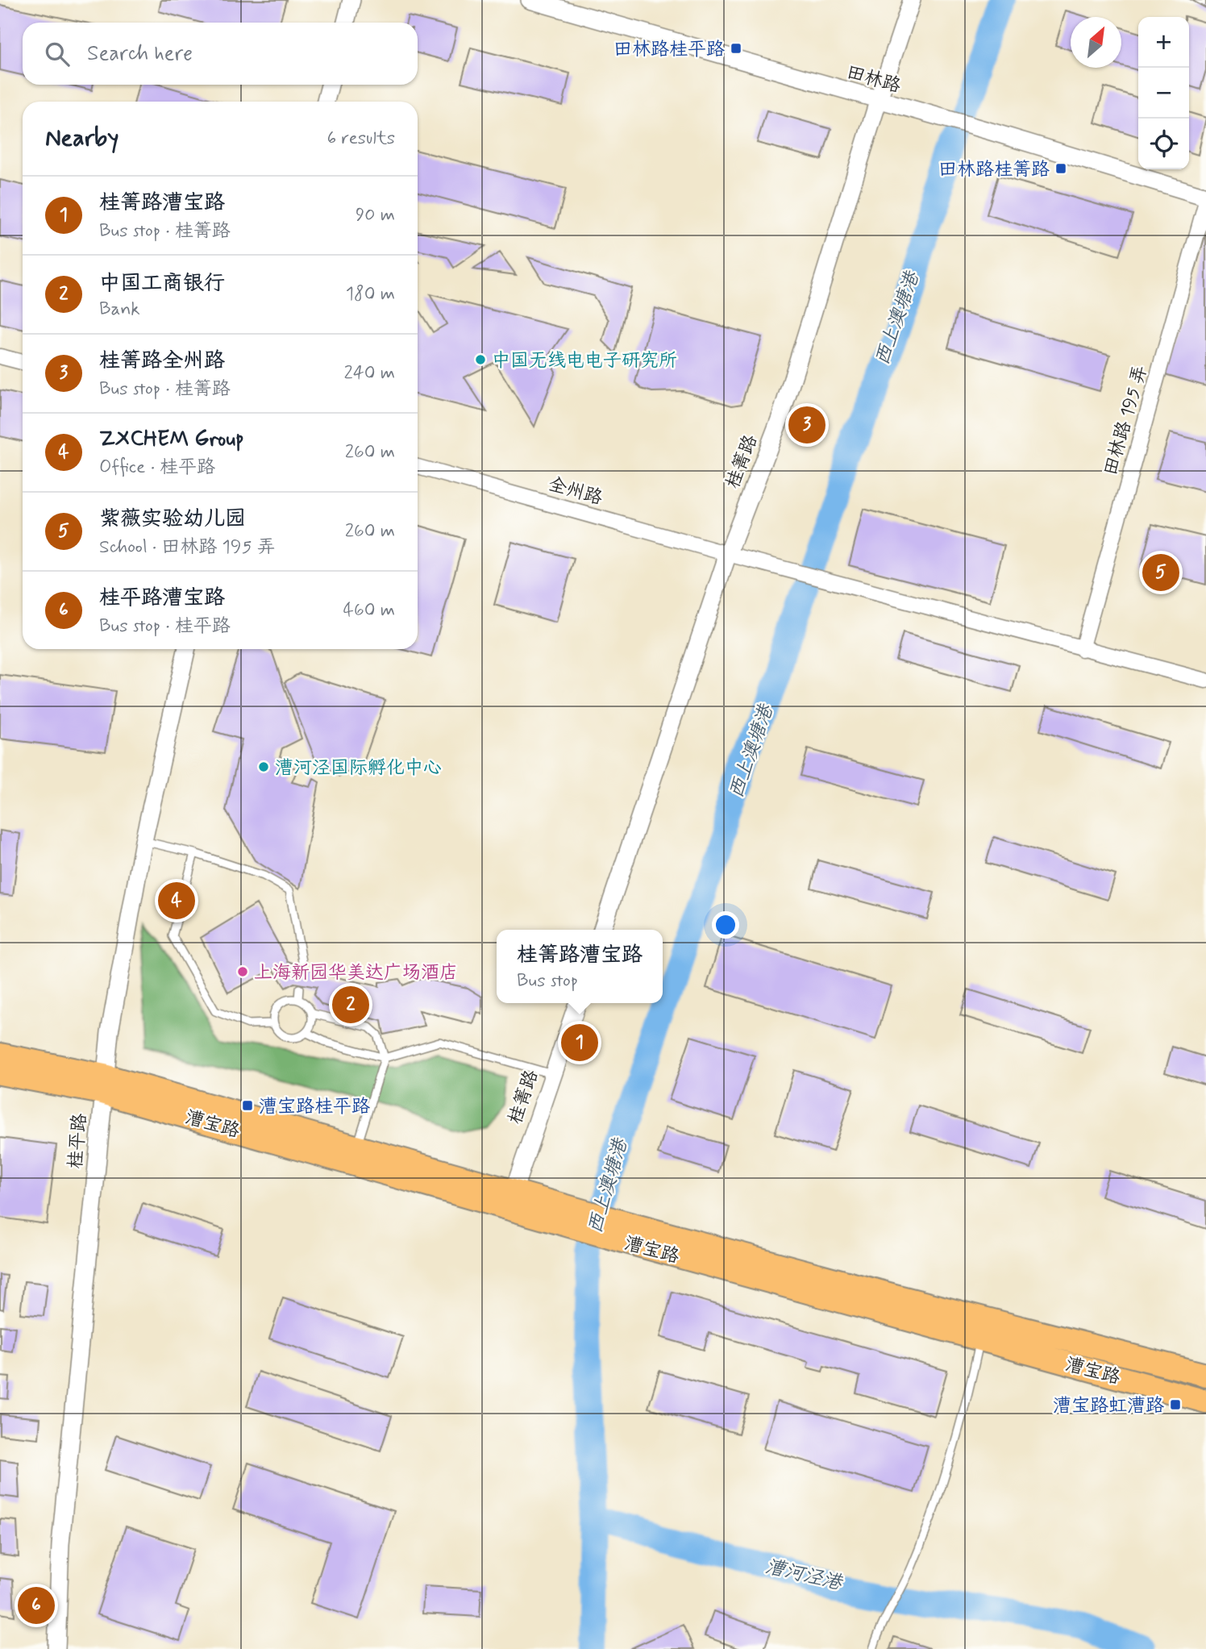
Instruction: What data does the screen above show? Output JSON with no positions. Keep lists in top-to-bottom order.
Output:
{
  "streets": {
    "main road": ["漕宝路"],
    "street": [
      "田林路",
      "田林路 195 弄",
      "桂箐路",
      "全州路",
      "桂平路"
    ]
  },
  "crossings": [
    ["田林路", "桂箐路"],
    ["田林路 195 弄", "全州路"],
    ["桂箐路", "全州路"],
    ["桂箐路", "漕宝路"],
    ["漕宝路", "桂平路"]
  ],
  "water": ["西上澳塘港", "漕河泾港"],
  "places": {
    "transit": [
      "田林路桂平路",
      "田林路桂箐路",
      "漕宝路桂平路",
      "漕宝路虹漕路"
    ],
    "other": ["中国无线电电子研究所", "漕河泾国际孵化中心", "上海新园华美达广场酒店"]
  },
  "north": "top right",
  "page": {
    "map_buttons": ["+", "−"],
    "search": "Search here",
    "heading": ["Nearby", "6 results"],
    "list": [
      {
        "mark": "1",
        "name": "桂箐路漕宝路",
        "note": "Bus stop · 桂箐路",
        "value": "90 m"
      },
      {
        "mark": "2",
        "name": "中国工商银行",
        "note": "Bank",
        "value": "180 m"
      },
      {
        "mark": "3",
        "name": "桂箐路全州路",
        "note": "Bus stop · 桂箐路",
        "value": "240 m"
      },
      {
        "mark": "4",
        "name": "ZXCHEM Group",
        "note": "Office · 桂平路",
        "value": "260 m"
      },
      {
        "mark": "5",
        "name": "紫薇实验幼儿园",
        "note": "School · 田林路 195 弄",
        "value": "260 m"
      },
      {
        "mark": "6",
        "name": "桂平路漕宝路",
        "note": "Bus stop · 桂平路",
        "value": "460 m"
      }
    ],
    "pins": [
      "3",
      "5",
      "4",
      "2",
      "1",
      "6"
    ],
    "popup": ["桂箐路漕宝路", "Bus stop"]
  }
}
